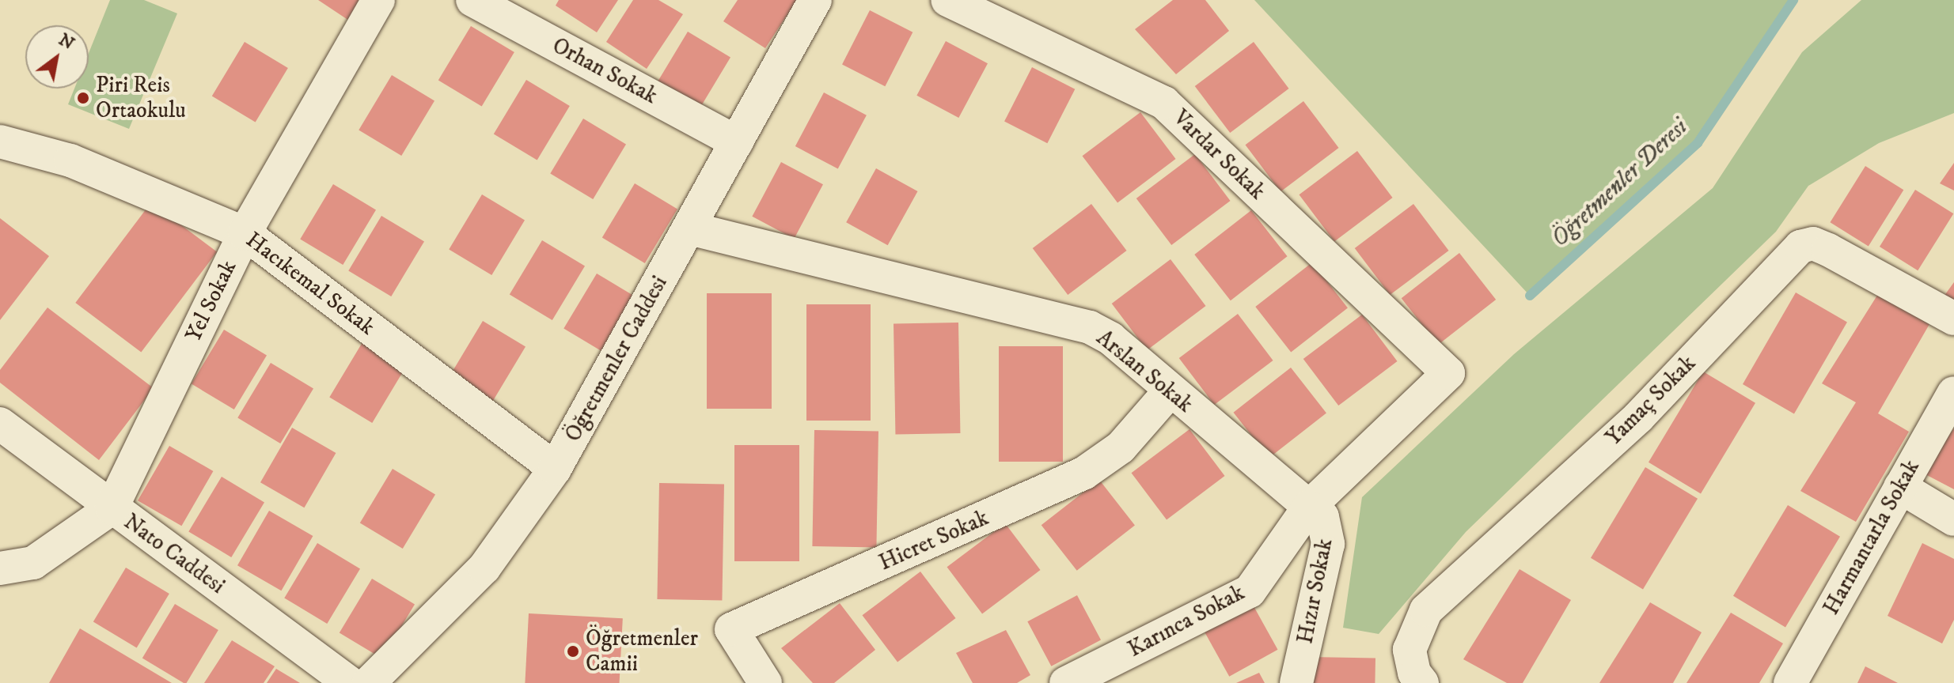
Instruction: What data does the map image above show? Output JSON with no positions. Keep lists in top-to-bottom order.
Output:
{
  "streets": {
    "street": [
      "Orhan Sokak",
      "Vardar Sokak",
      "Hacıkemal Sokak",
      "Yel Sokak",
      "Öğretmenler Caddesi",
      "Arslan Sokak",
      "Yamaç Sokak",
      "Harmantarla Sokak",
      "Hicret Sokak",
      "Nato Caddesi",
      "Hızır Sokak",
      "Karınca Sokak"
    ]
  },
  "crossings": [
    ["Orhan Sokak", "Öğretmenler Caddesi"],
    ["Vardar Sokak", "Arslan Sokak"],
    ["Vardar Sokak", "Hızır Sokak"],
    ["Vardar Sokak", "Karınca Sokak"],
    ["Hacıkemal Sokak", "Yel Sokak"],
    ["Hacıkemal Sokak", "Öğretmenler Caddesi"],
    ["Yel Sokak", "Nato Caddesi"],
    ["Öğretmenler Caddesi", "Arslan Sokak"],
    ["Arslan Sokak", "Hicret Sokak"],
    ["Arslan Sokak", "Hızır Sokak"],
    ["Arslan Sokak", "Karınca Sokak"],
    ["Hızır Sokak", "Karınca Sokak"]
  ],
  "water": ["Öğretmenler Deresi"],
  "places": ["Piri Reis Ortaokulu", "Öğretmenler Camii"],
  "north": "top right"
}
